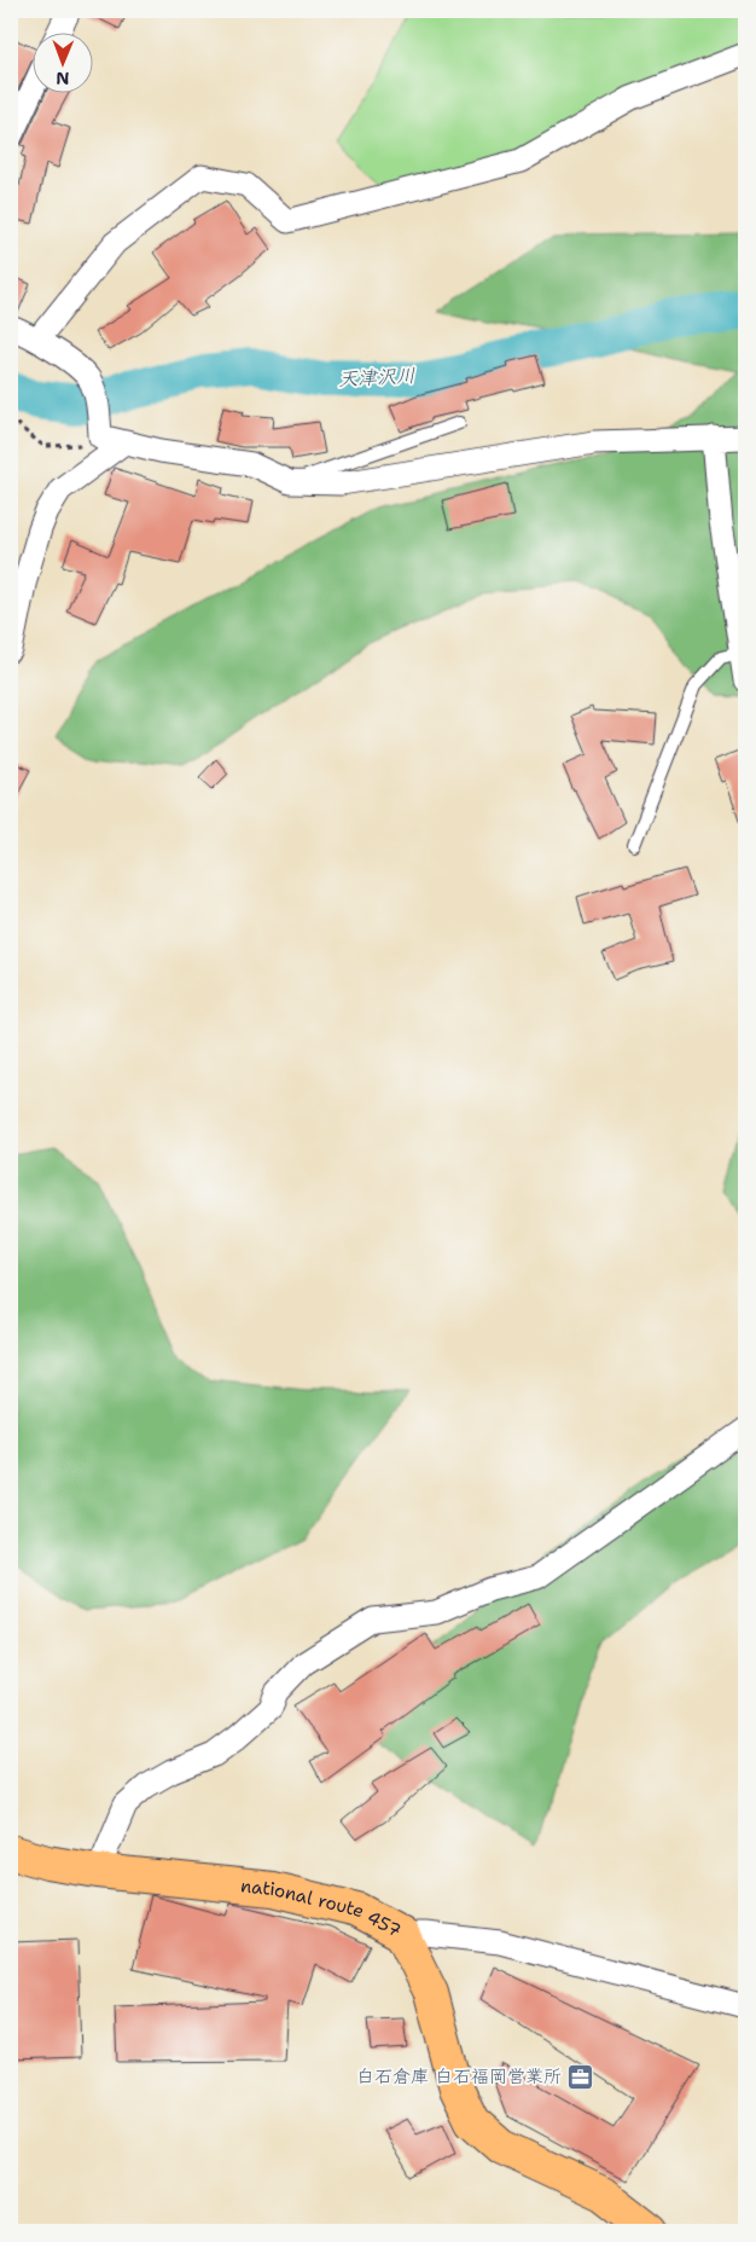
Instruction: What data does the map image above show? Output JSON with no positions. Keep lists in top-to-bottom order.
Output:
{
  "streets": {
    "highway": ["national route 457"]
  },
  "water": ["天津沢川"],
  "places": {
    "office": ["白石倉庫 白石福岡営業所"]
  },
  "north": "bottom"
}
